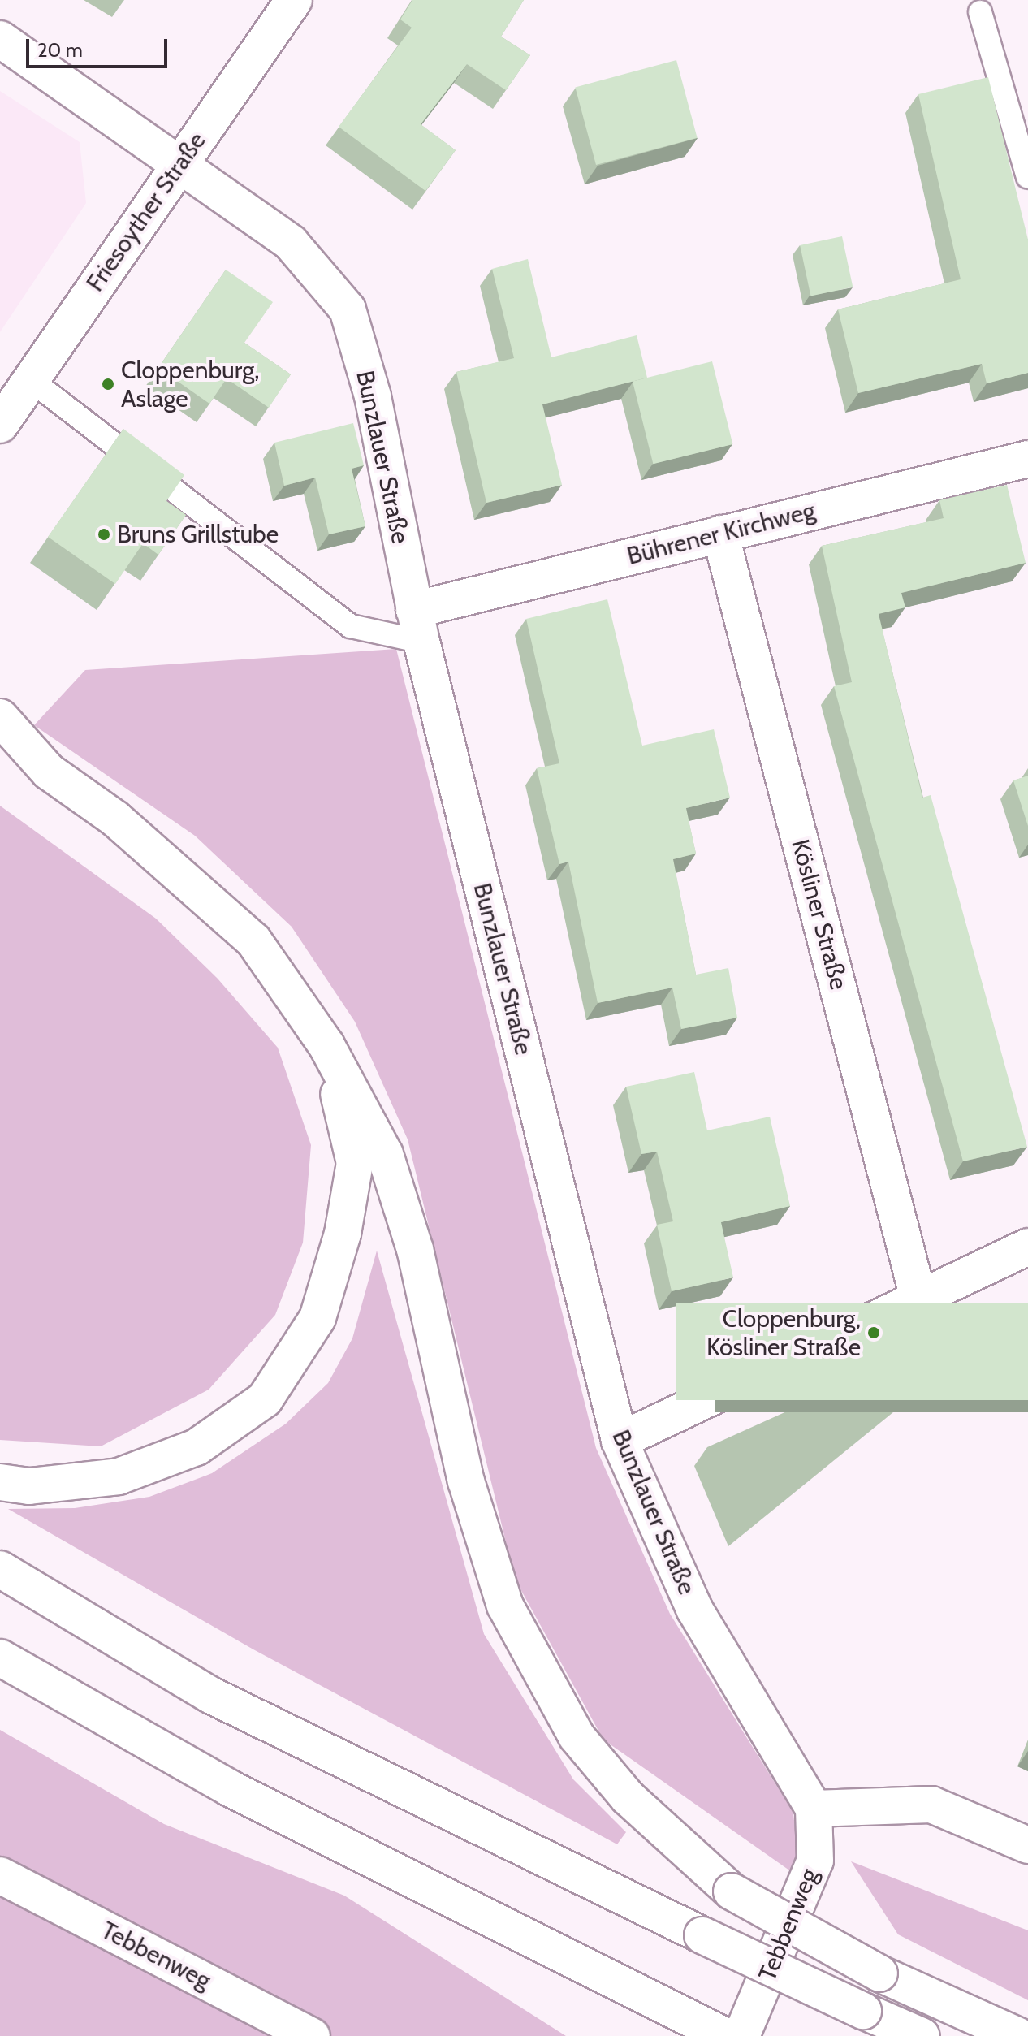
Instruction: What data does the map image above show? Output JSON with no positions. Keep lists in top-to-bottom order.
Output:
{
  "streets": {
    "main road": [
      "Friesoyther Straße",
      "Bunzlauer Straße",
      "Bührener Kirchweg",
      "Kösliner Straße",
      "Tebbenweg"
    ]
  },
  "crossings": [
    ["Friesoyther Straße", "Bunzlauer Straße"],
    ["Bunzlauer Straße", "Bührener Kirchweg"],
    ["Bunzlauer Straße", "Tebbenweg"],
    ["Bührener Kirchweg", "Kösliner Straße"]
  ],
  "places": ["Cloppenburg, Aslage", "Bruns Grillstube", "Cloppenburg, Kösliner Straße"],
  "scale_bar": "20 m"
}
